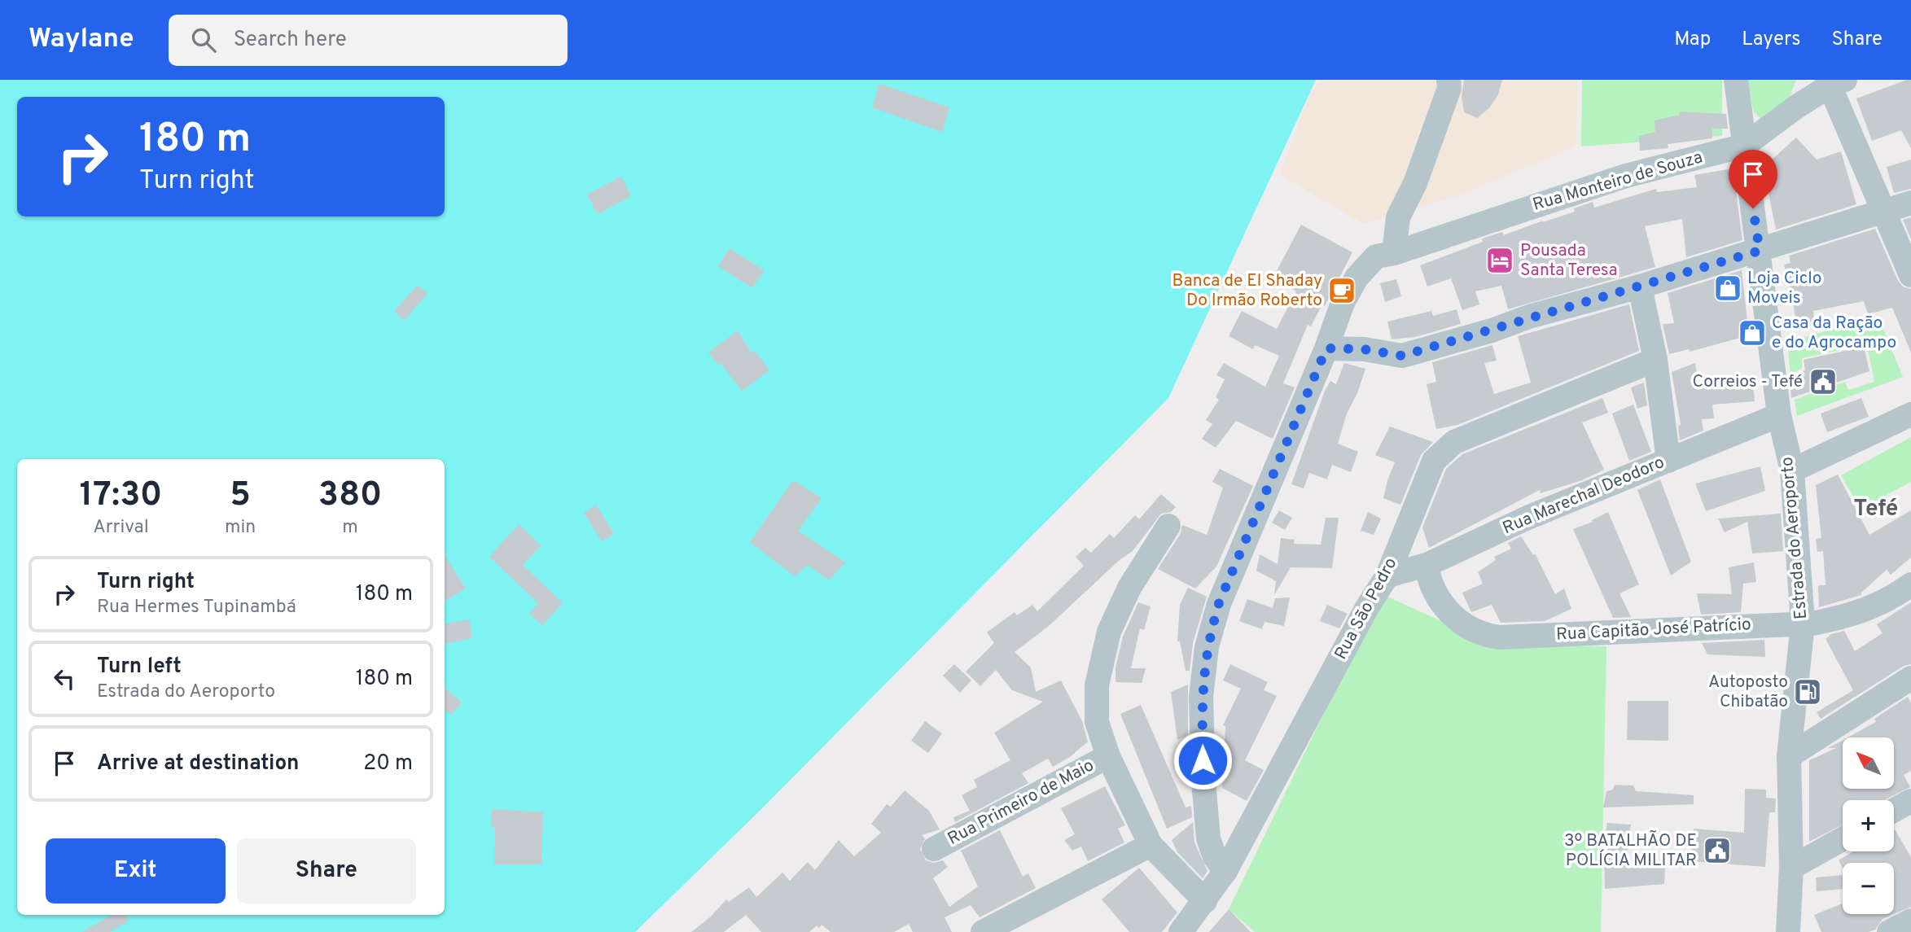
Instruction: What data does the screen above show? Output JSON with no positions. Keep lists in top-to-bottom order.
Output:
{
  "streets": {
    "street": [
      "Rua Monteiro de Souza",
      "Rua Marechal Deodoro",
      "Estrada do Aeroporto",
      "Rua São Pedro",
      "Rua Capitão José Patrício",
      "Rua Primeiro de Maio"
    ]
  },
  "crossings": [
    ["Rua Monteiro de Souza", "Estrada do Aeroporto"],
    ["Rua Marechal Deodoro", "Estrada do Aeroporto"],
    ["Rua Marechal Deodoro", "Rua São Pedro"],
    ["Rua Marechal Deodoro", "Rua Capitão José Patrício"],
    ["Estrada do Aeroporto", "Rua Capitão José Patrício"]
  ],
  "districts": ["Tefé"],
  "places": {
    "hotel": ["Pousada Santa Teresa"],
    "shop": ["Loja Ciclo Moveis", "Casa da Ração e do Agrocampo"],
    "cafe": ["Banca de El Shaday Do Irmão Roberto"],
    "public building": ["Correios - Tefé", "3º BATALHÃO DE POLÍCIA MILITAR"],
    "fuel station": ["Autoposto Chibatão"]
  },
  "north": "top left",
  "page": {
    "header": "Waylane",
    "search": "Search here",
    "nav": ["Map", "Layers", "Share"],
    "turn": ["180 m", "Turn right"],
    "eta": [
      "17:30",
      "Arrival",
      "5",
      "min",
      "380",
      "m"
    ],
    "list": [
      {
        "name": "Turn right",
        "note": "Rua Hermes Tupinambá",
        "value": "180 m"
      },
      {
        "name": "Turn left",
        "note": "Estrada do Aeroporto",
        "value": "180 m"
      },
      {
        "name": "Arrive at destination",
        "value": "20 m"
      }
    ],
    "map_buttons": ["+", "−"],
    "buttons": ["Exit", "Share"]
  }
}
